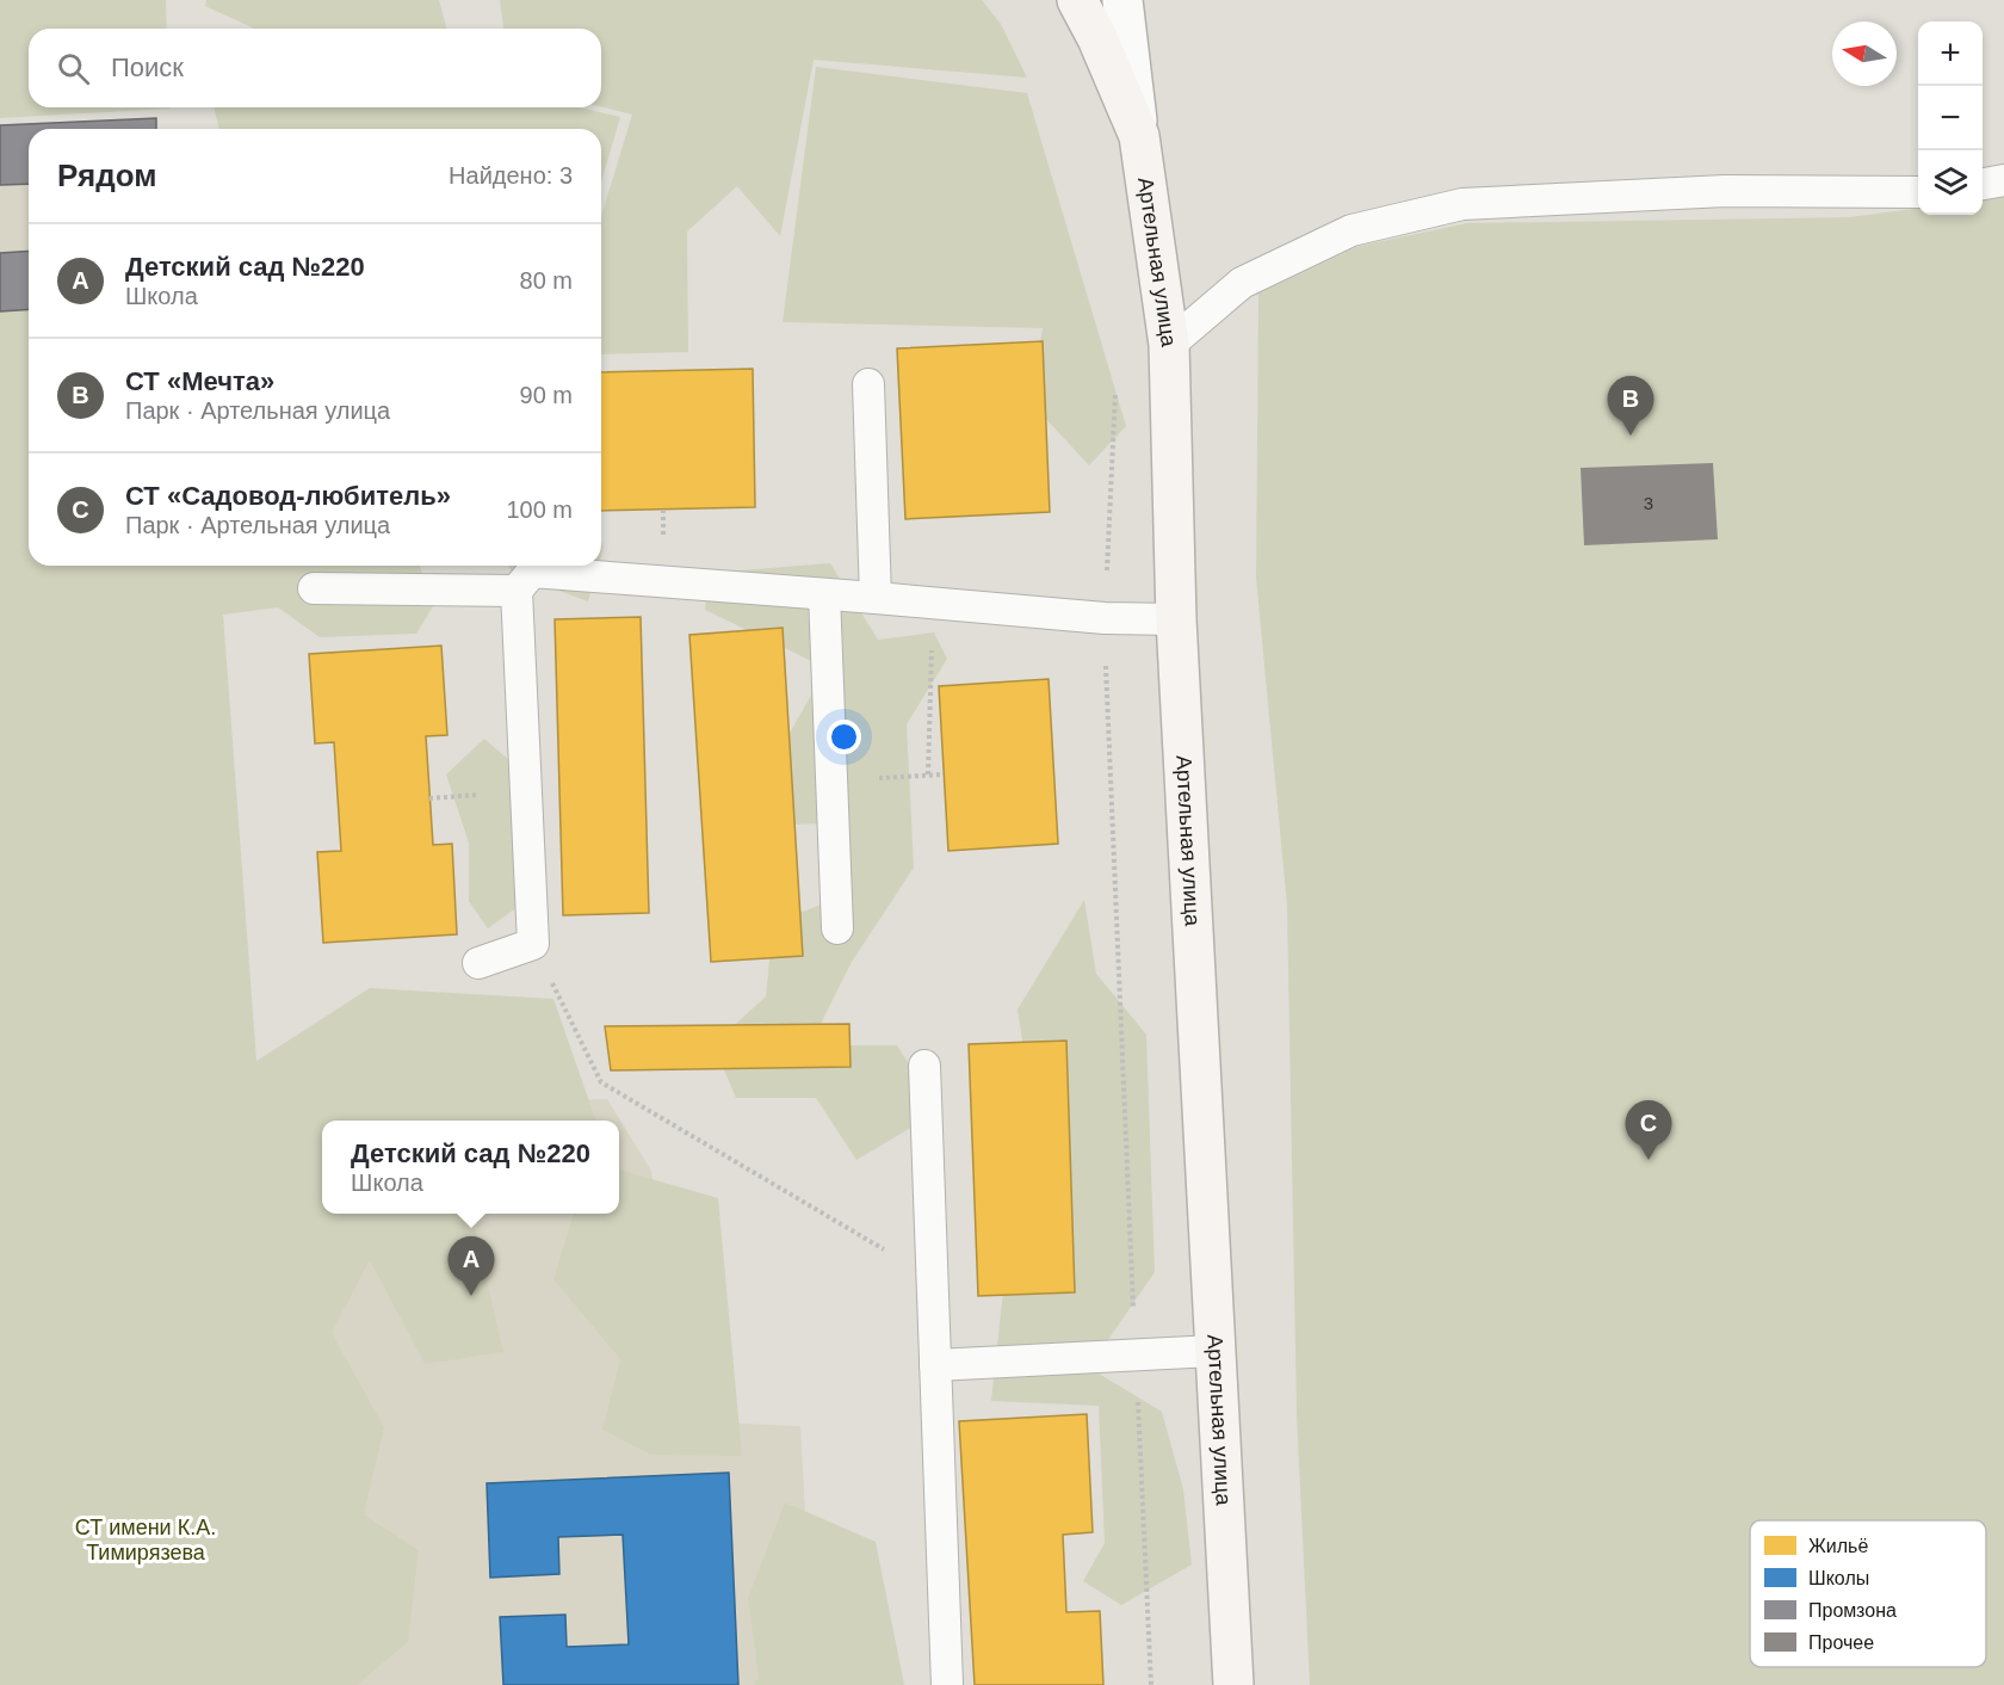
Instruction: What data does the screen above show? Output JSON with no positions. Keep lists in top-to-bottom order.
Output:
{
  "streets": {
    "street": ["Артельная улица"]
  },
  "parks": ["СТ имени К.А. Тимирязева"],
  "house_numbers": ["3"],
  "legend": [
    "Жильё",
    "Школы",
    "Промзона",
    "Прочее"
  ],
  "north": "left",
  "page": {
    "map_buttons": ["+", "−"],
    "search": "Поиск",
    "heading": ["Рядом", "Найдено: 3"],
    "list": [
      {
        "mark": "A",
        "name": "Детский сад №220",
        "note": "Школа",
        "value": "80 m"
      },
      {
        "mark": "B",
        "name": "СТ «Мечта»",
        "note": "Парк · Артельная улица",
        "value": "90 m"
      },
      {
        "mark": "C",
        "name": "СТ «Садовод-любитель»",
        "note": "Парк · Артельная улица",
        "value": "100 m"
      }
    ],
    "pins": ["B", "C", "A"],
    "popup": ["Детский сад №220", "Школа"]
  }
}
